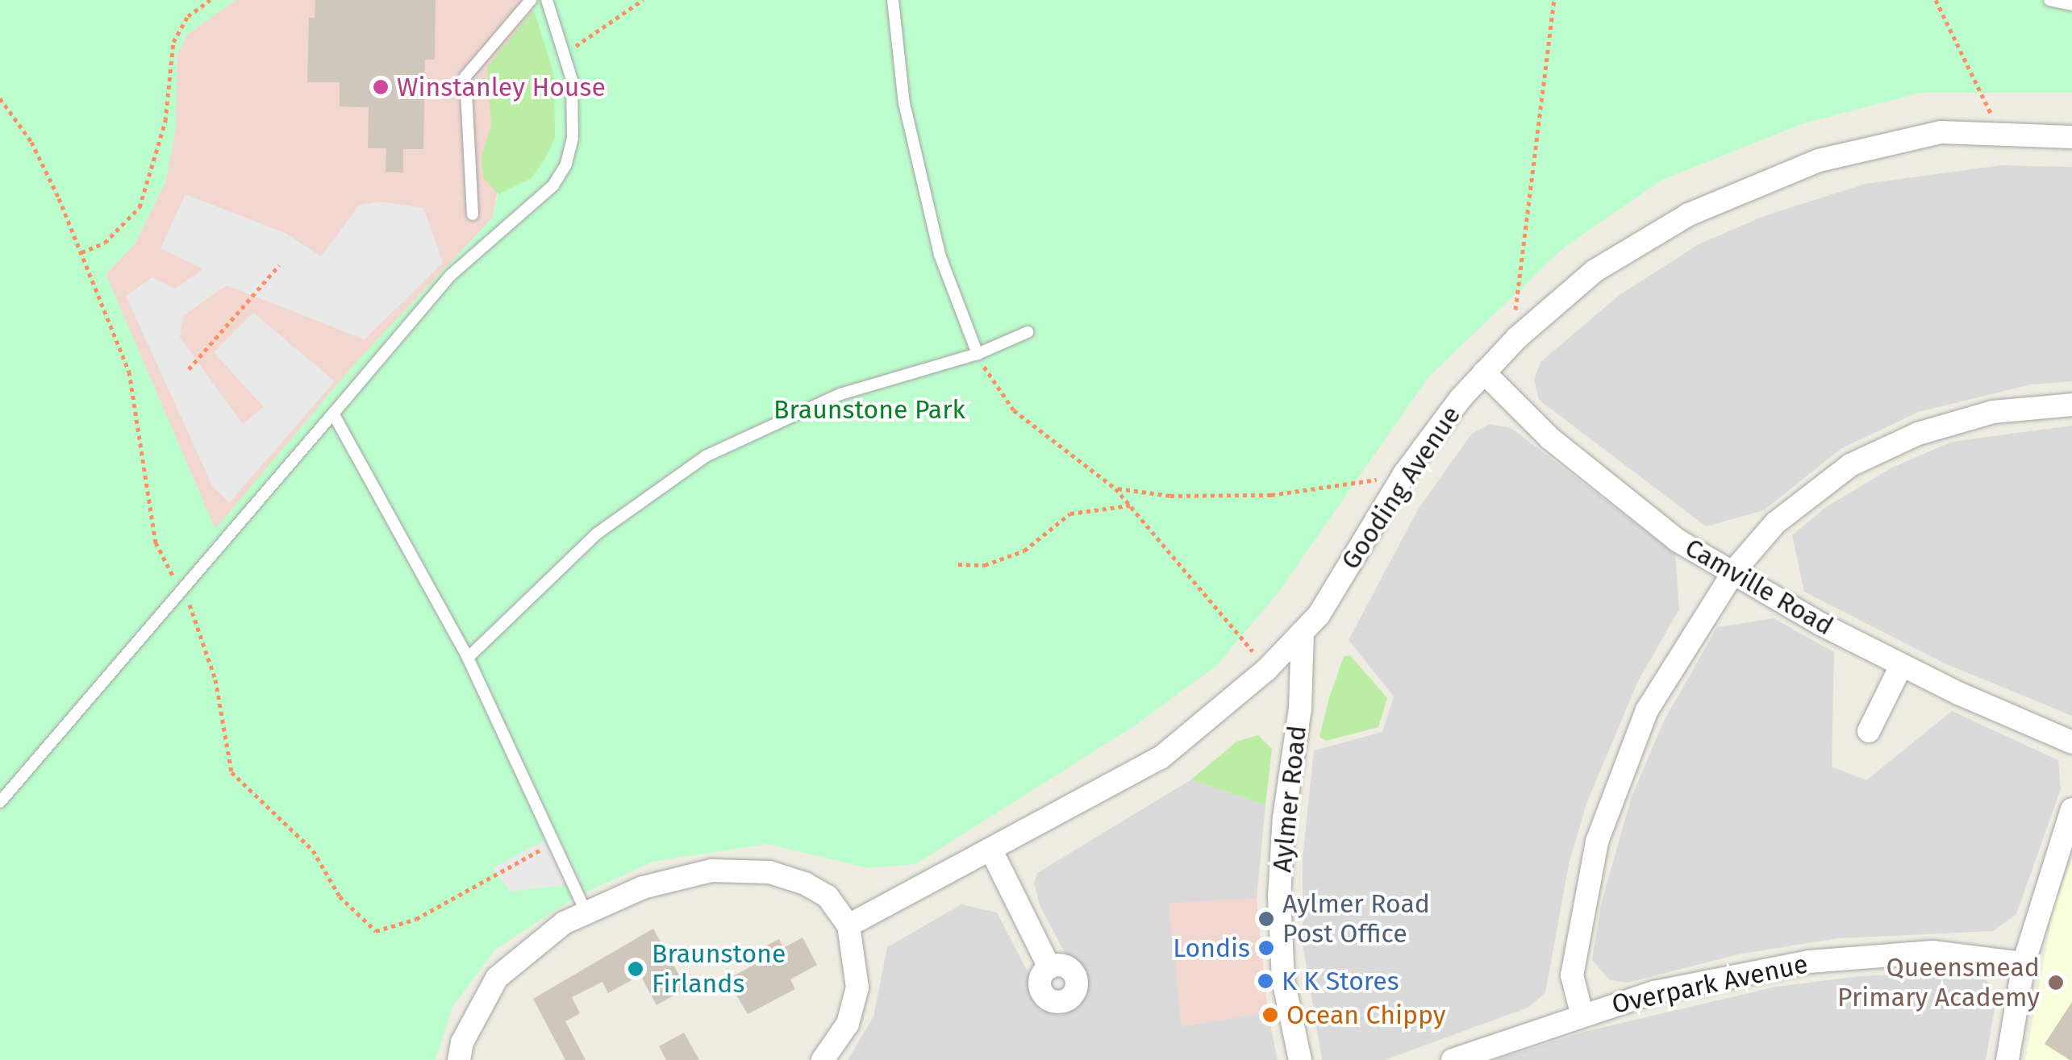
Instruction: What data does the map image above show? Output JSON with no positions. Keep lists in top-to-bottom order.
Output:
{
  "streets": {
    "street": [
      "Gooding Avenue",
      "Camville Road",
      "Aylmer Road",
      "Overpark Avenue"
    ]
  },
  "crossings": [
    ["Gooding Avenue", "Camville Road"],
    ["Gooding Avenue", "Aylmer Road"]
  ],
  "parks": ["Braunstone Park"],
  "places": [
    "Winstanley House",
    "Aylmer Road Post Office",
    "Londis",
    "Braunstone Firlands",
    "K K Stores",
    "Queensmead Primary Academy",
    "Ocean Chippy"
  ]
}
